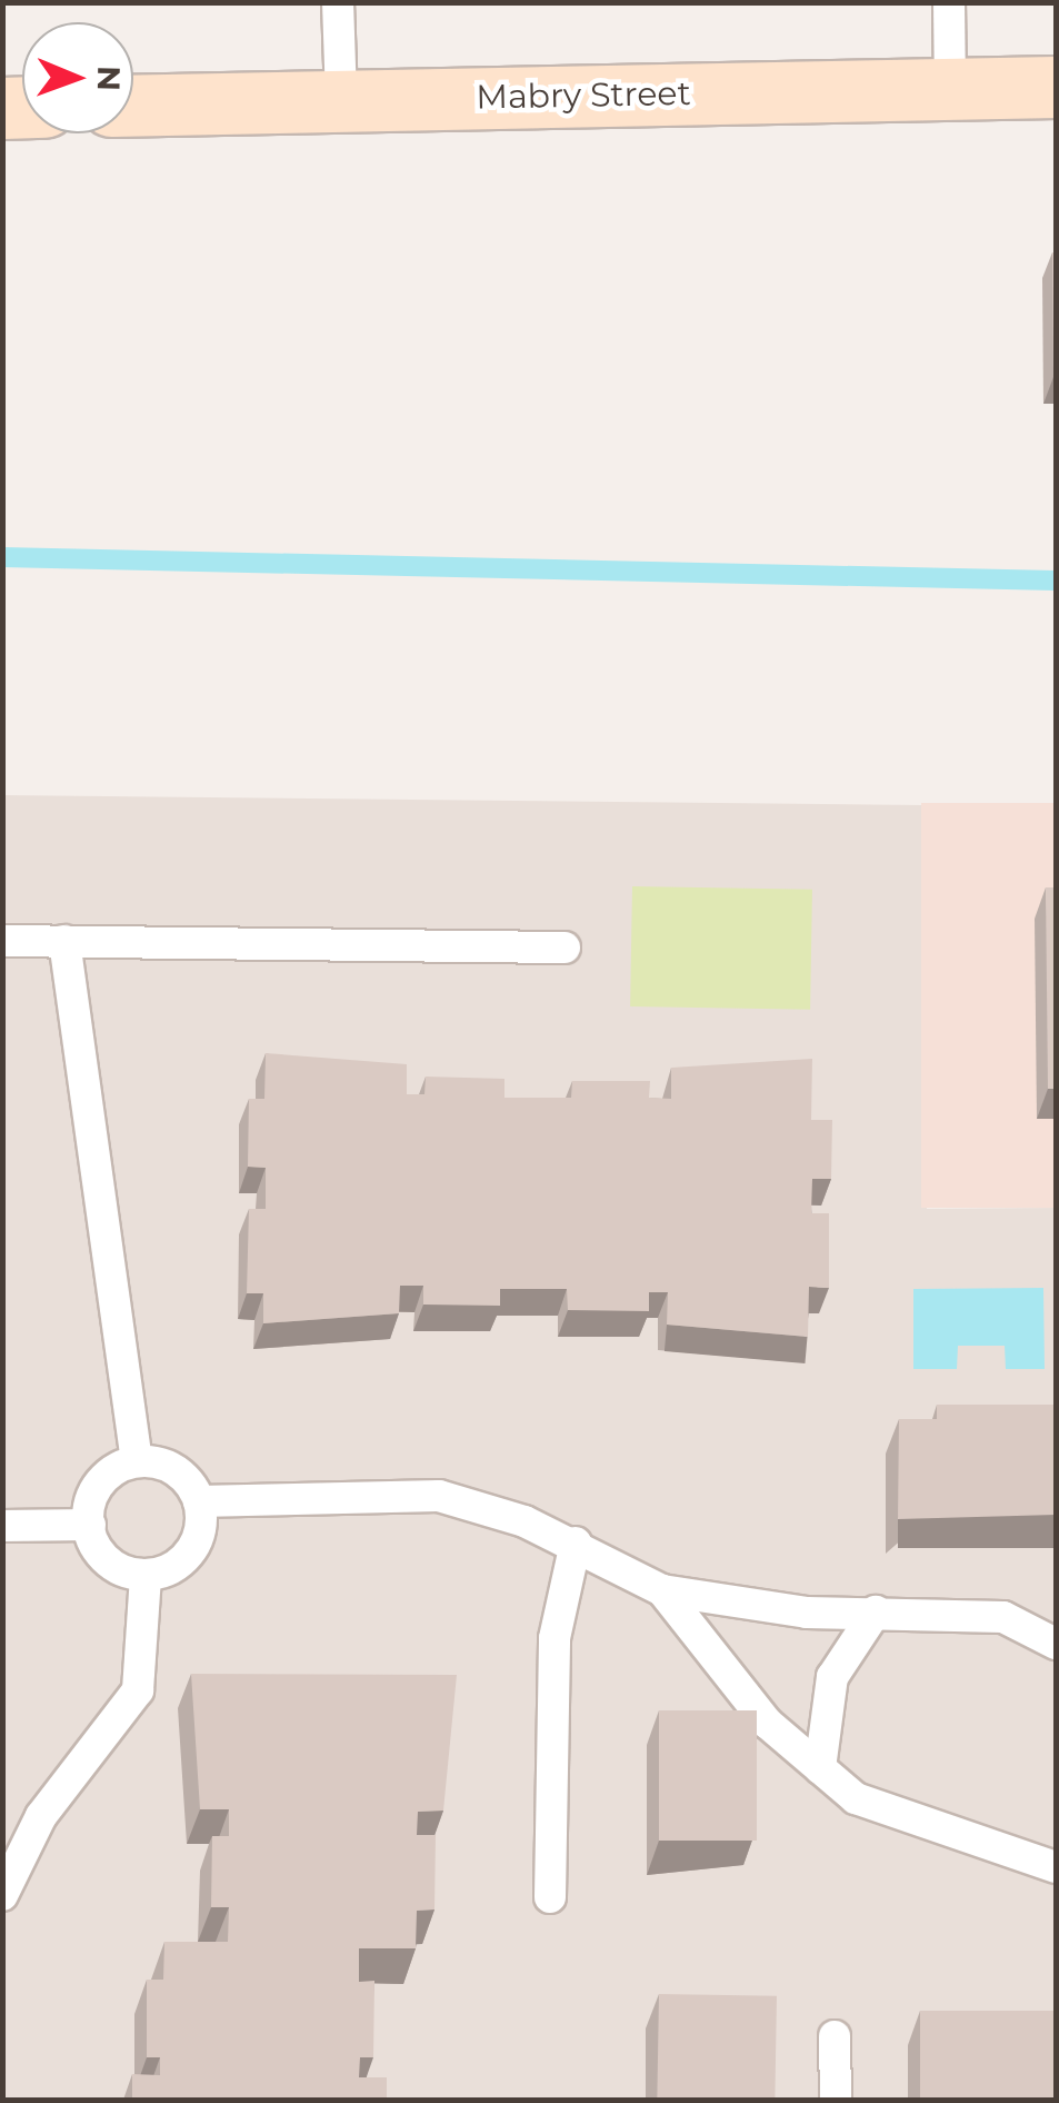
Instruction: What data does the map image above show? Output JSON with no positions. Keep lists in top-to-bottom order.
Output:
{
  "streets": {
    "street": ["Mabry Street"]
  },
  "north": "right"
}
